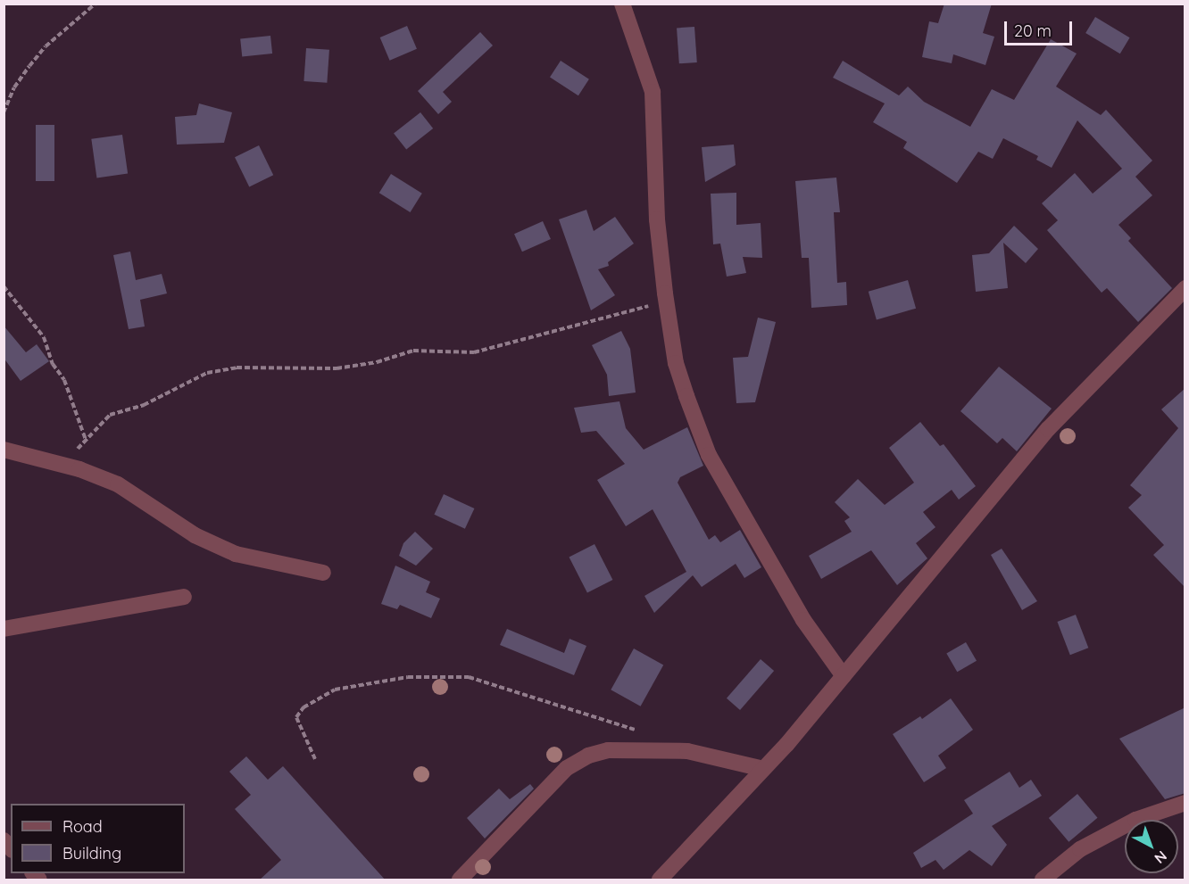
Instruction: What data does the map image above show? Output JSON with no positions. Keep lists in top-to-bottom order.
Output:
{
  "legend": ["Road", "Building"],
  "scale_bar": "20 m",
  "north": "bottom right"
}
